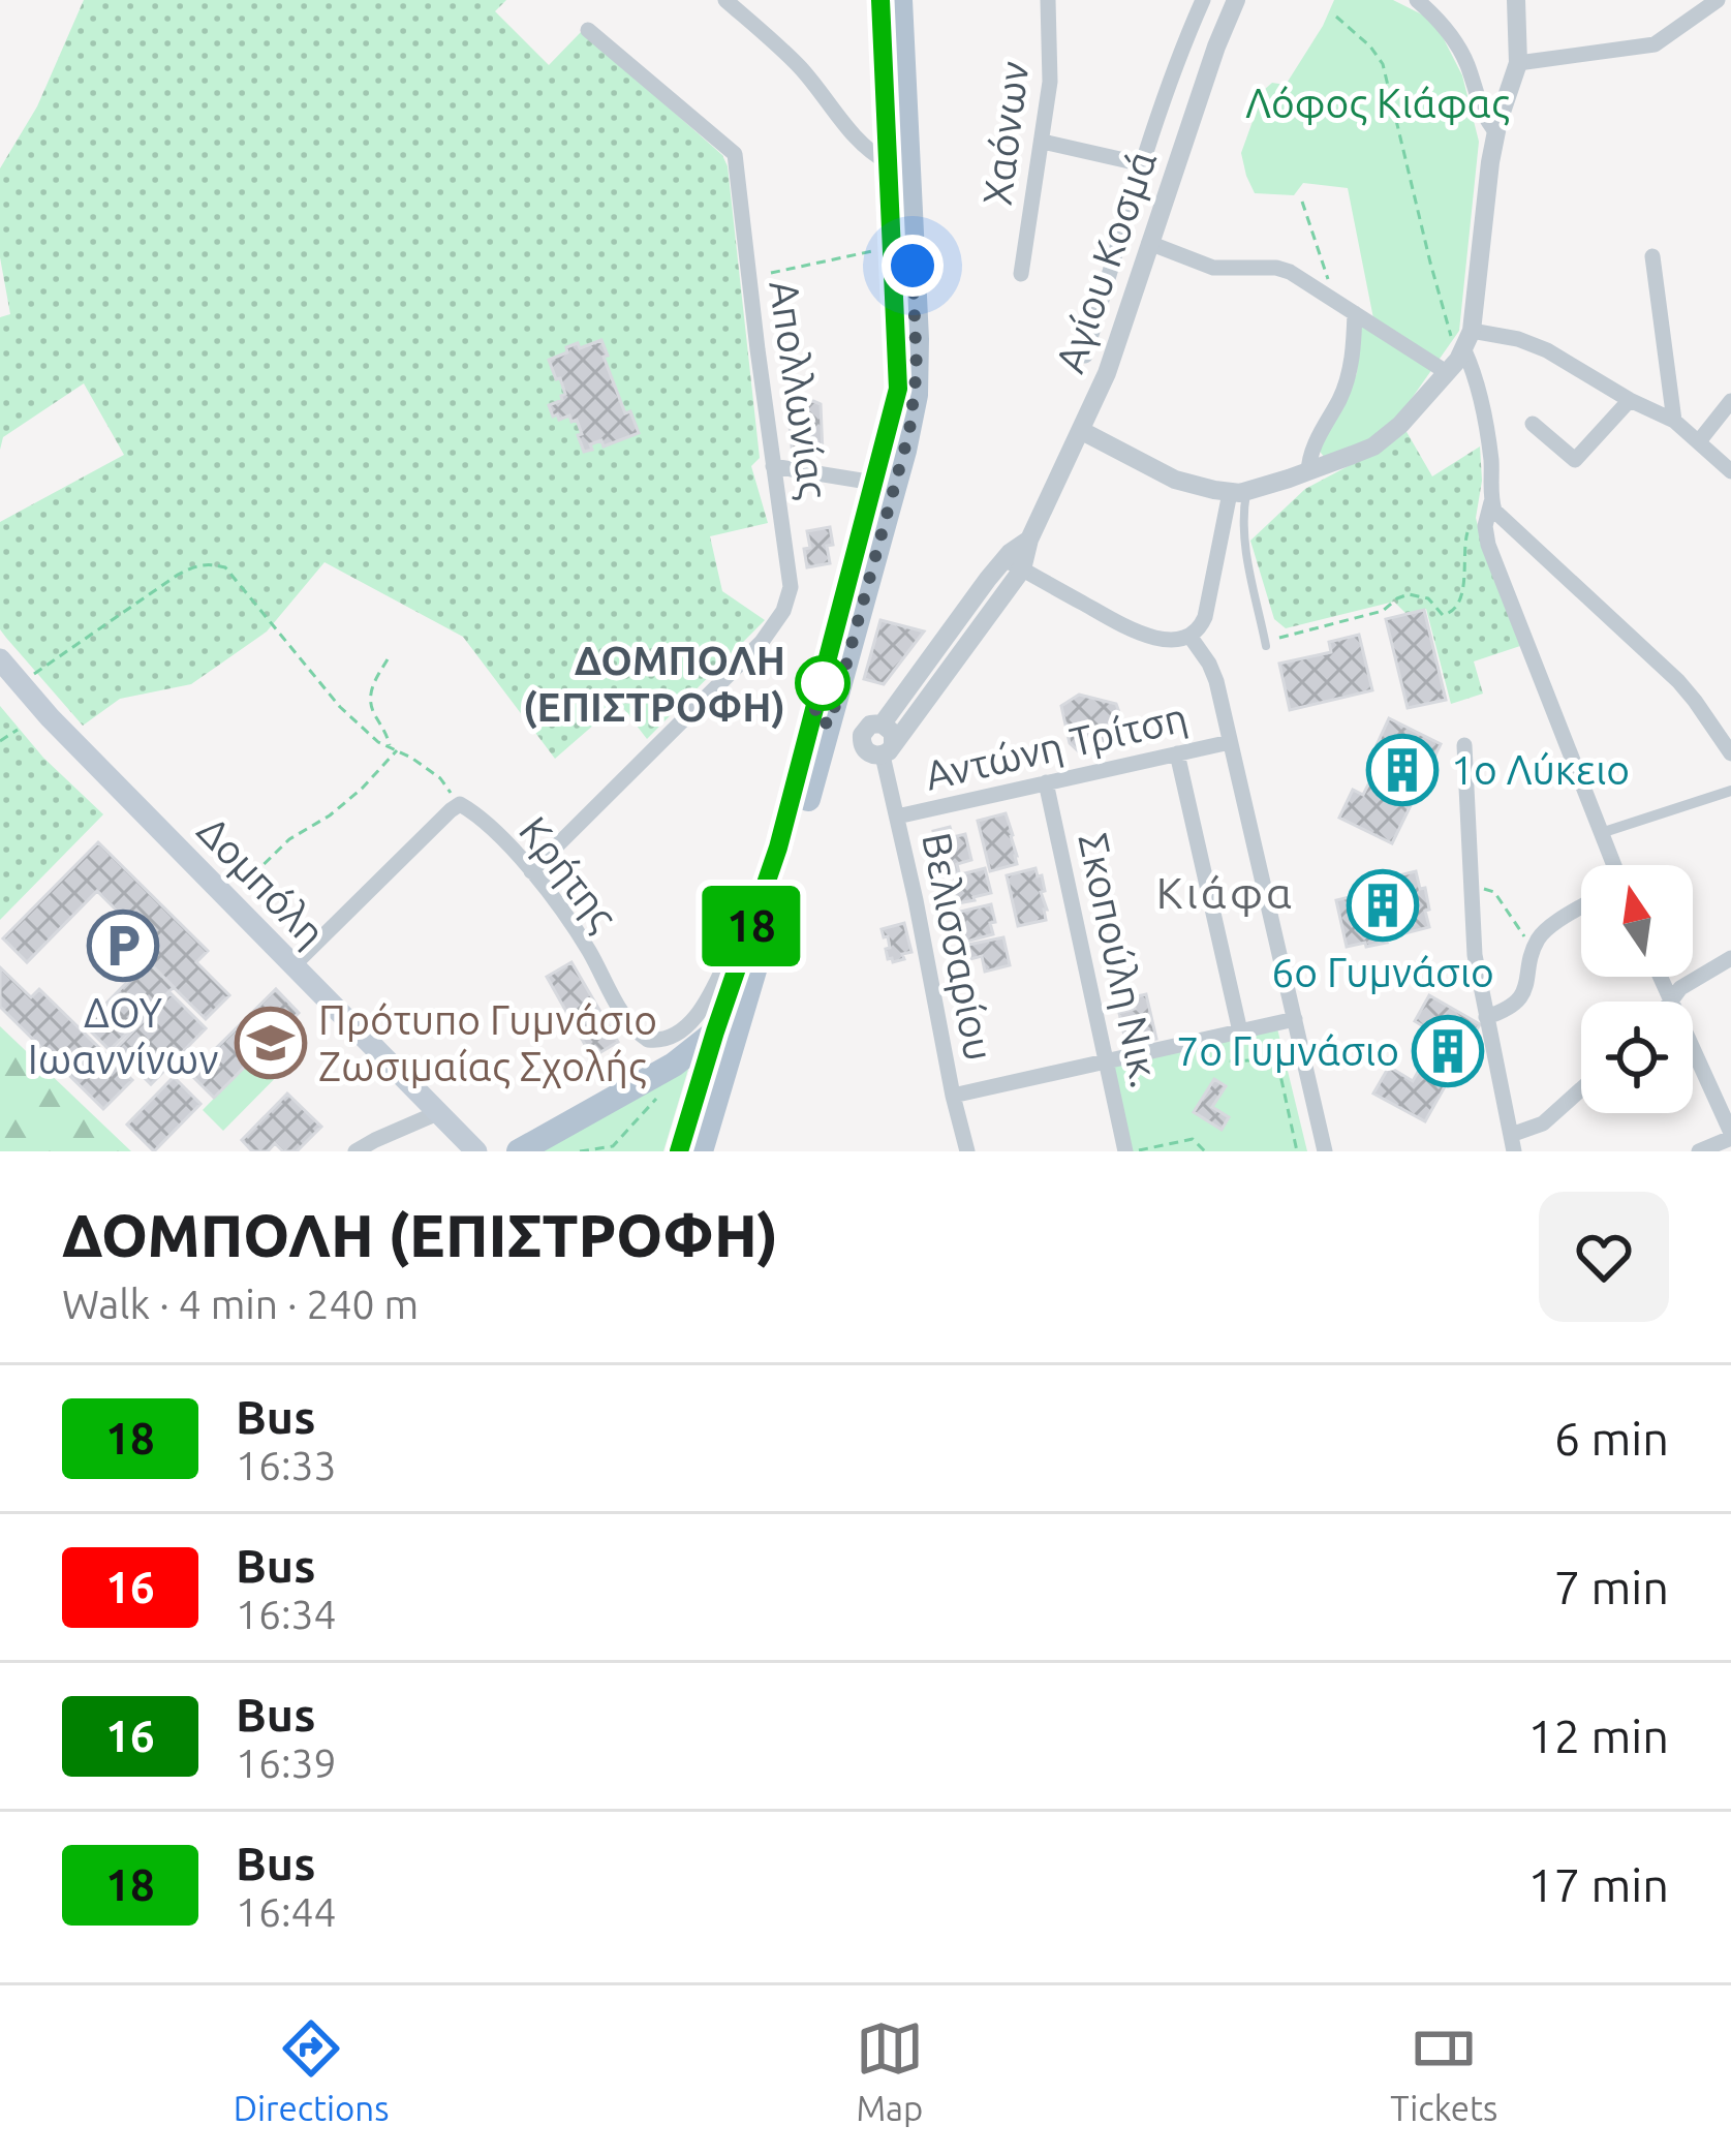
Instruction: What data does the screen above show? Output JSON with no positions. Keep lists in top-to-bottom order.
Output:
{
  "streets": {
    "main road": ["Δομπόλη"],
    "street": [
      "Χαόνων",
      "Αγίου Κοσμά",
      "Απολλωνίας",
      "Αντώνη Τρίτση",
      "Κρήτης",
      "Βελισσαρίου",
      "Σκοπούλη Νικ."
    ]
  },
  "crossings": [
    ["Αγίου Κοσμά", "Βελισσαρίου"],
    ["Απολλωνίας", "Κρήτης"],
    ["Αντώνη Τρίτση", "Βελισσαρίου"],
    ["Αντώνη Τρίτση", "Σκοπούλη Νικ."]
  ],
  "districts": ["Κιάφα"],
  "parks": ["Λόφος Κιάφας"],
  "places": {
    "other": ["ΔΟΜΠΟΛΗ (ΕΠΙΣΤΡΟΦΗ)"],
    "building": ["1ο Λύκειο", "6ο Γυμνάσιο", "7ο Γυμνάσιο"],
    "parking": ["ΔΟΥ Ιωαννίνων"],
    "school or university": ["Πρότυπο Γυμνάσιο Ζωσιμαίας Σχολής"]
  },
  "lines": ["bus line 18"],
  "north": "top",
  "page": {
    "on_map": "18",
    "heading": ["ΔΟΜΠΟΛΗ (ΕΠΙΣΤΡΟΦΗ)", "Walk · 4 min · 240 m"],
    "list": [
      {
        "mark": "18",
        "name": "Bus",
        "note": "16:33",
        "value": "6 min"
      },
      {
        "mark": "16",
        "name": "Bus",
        "note": "16:34",
        "value": "7 min"
      },
      {
        "mark": "16",
        "name": "Bus",
        "note": "16:39",
        "value": "12 min"
      },
      {
        "mark": "18",
        "name": "Bus",
        "note": "16:44",
        "value": "17 min"
      }
    ],
    "tabs": ["Directions", "Map", "Tickets"]
  }
}
